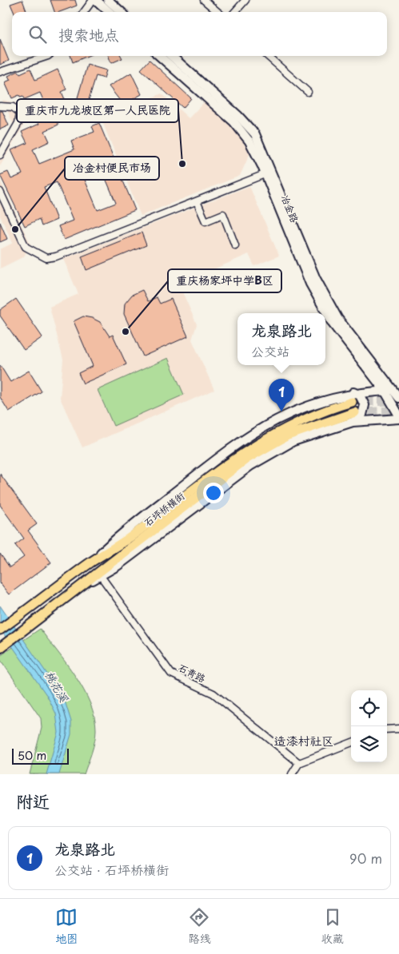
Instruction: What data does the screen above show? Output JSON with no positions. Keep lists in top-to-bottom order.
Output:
{
  "streets": {
    "main road": ["冶金路", "石坪桥横街"],
    "street": ["石青路"]
  },
  "districts": ["造漆村社区"],
  "water": ["桃花溪"],
  "places": ["重庆市九龙坡区第一人民医院", "冶金村便民市场", "重庆杨家坪中学B区"],
  "scale_bar": "50 m",
  "page": {
    "search": "搜索地点",
    "popup": ["龙泉路北", "公交站"],
    "pins": "1",
    "scale": "50 m",
    "heading": "附近",
    "list": [
      {
        "mark": "1",
        "name": "龙泉路北",
        "note": "公交站 · 石坪桥横街",
        "value": "90 m"
      }
    ],
    "nav": ["地图", "路线", "收藏"]
  }
}
